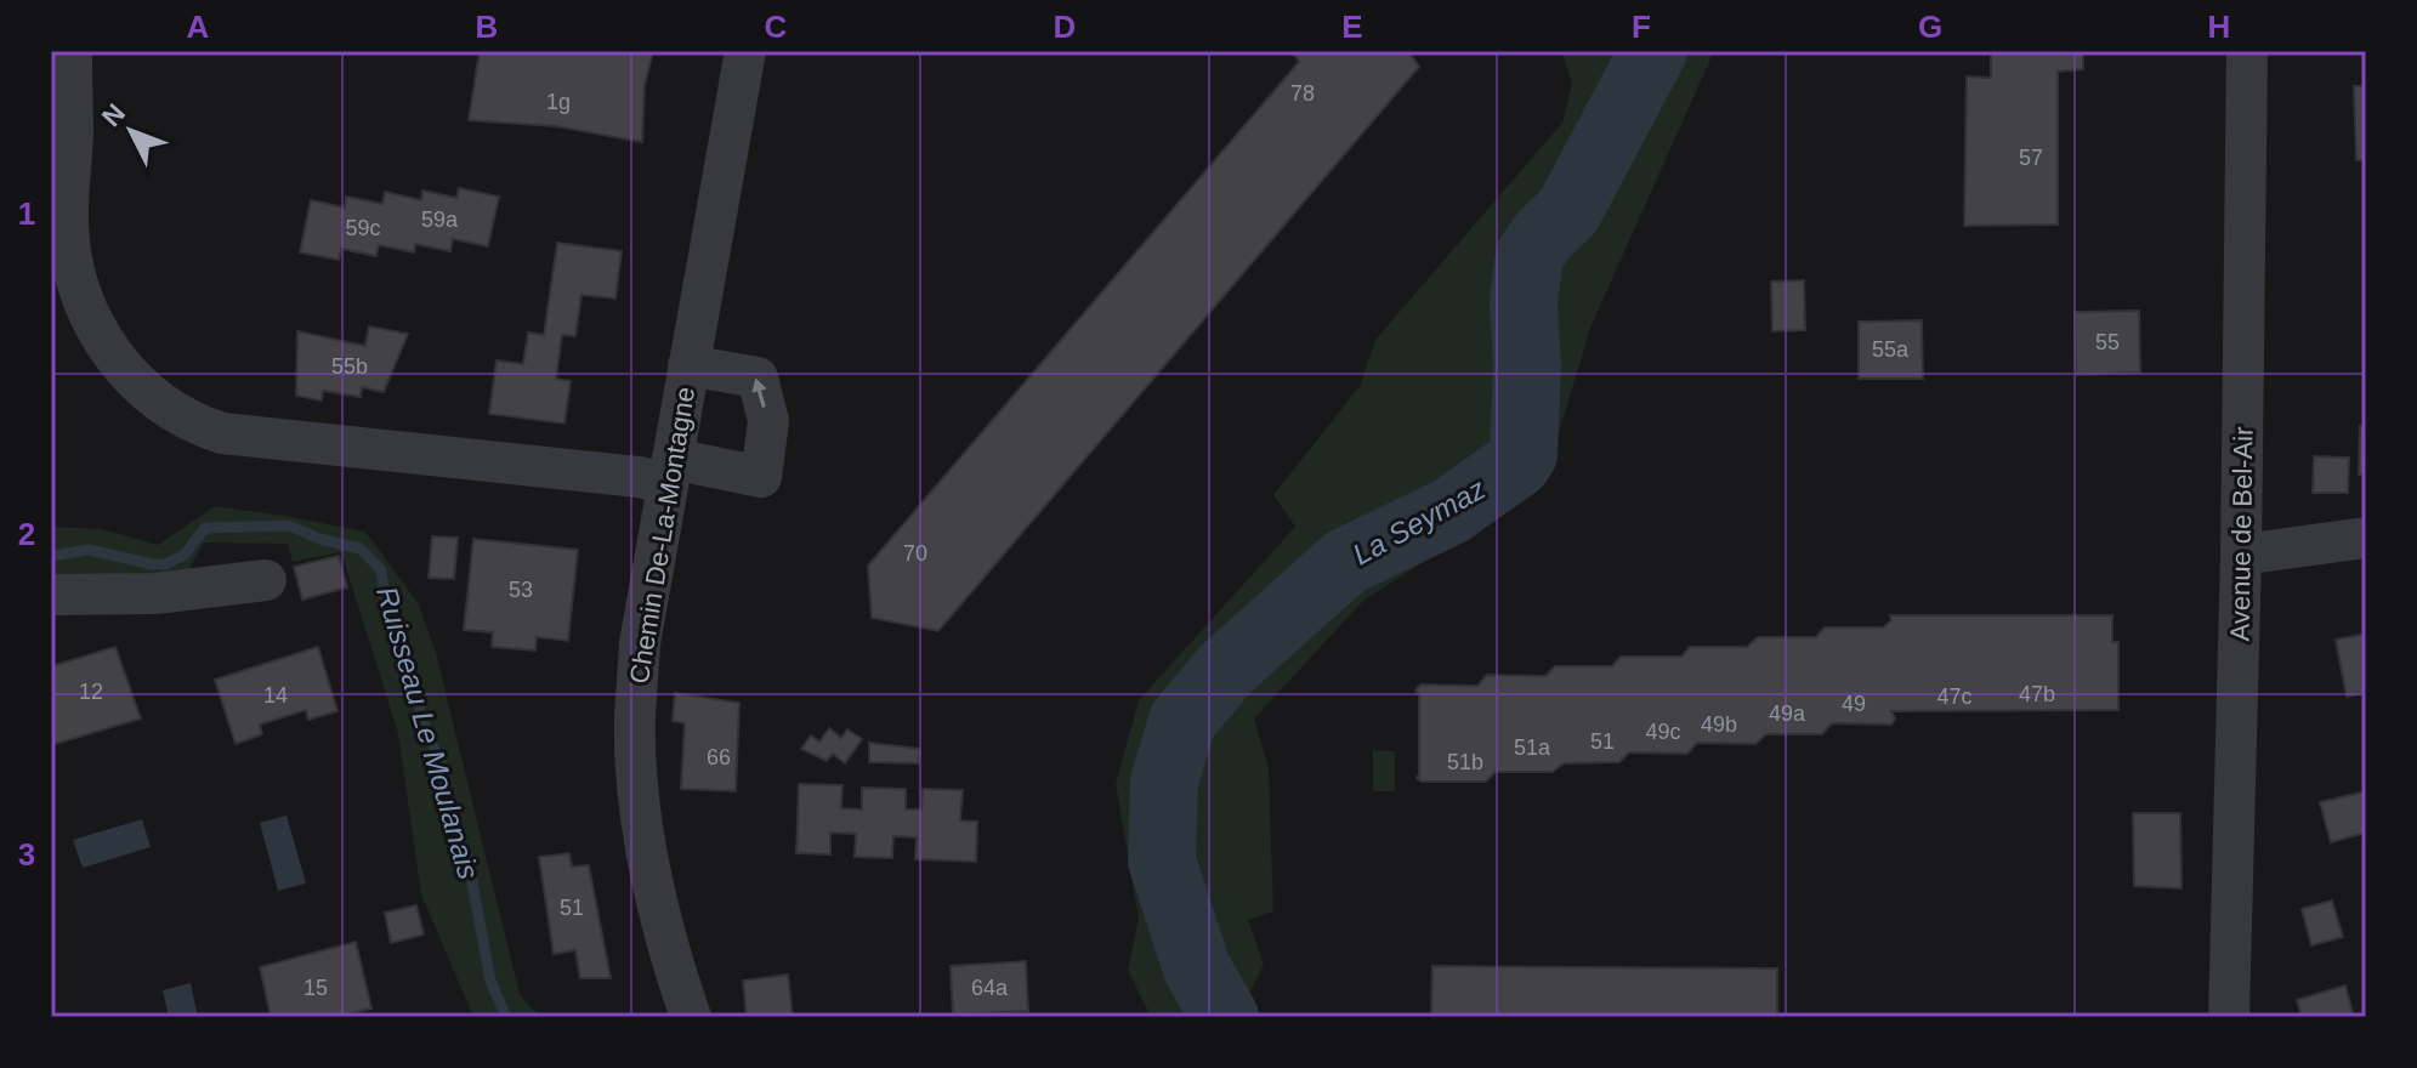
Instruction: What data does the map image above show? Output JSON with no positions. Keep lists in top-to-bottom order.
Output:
{
  "streets": {
    "street": ["Avenue de Bel-Air", "Chemin De-La-Montagne"]
  },
  "water": ["La Seymaz", "Ruisseau Le Moulanais"],
  "house_numbers": [
    "78",
    "1g",
    "57",
    "59a",
    "59c",
    "55",
    "55a",
    "55b",
    "70",
    "53",
    "12",
    "47b",
    "14",
    "47c",
    "49",
    "49a",
    "49b",
    "49c",
    "51",
    "51a",
    "66",
    "51b",
    "51",
    "15",
    "64a"
  ],
  "north": "top left",
  "grid": {
    "columns": [
      "A",
      "B",
      "C",
      "D",
      "E",
      "F",
      "G",
      "H"
    ],
    "rows": ["1", "2", "3"]
  }
}
